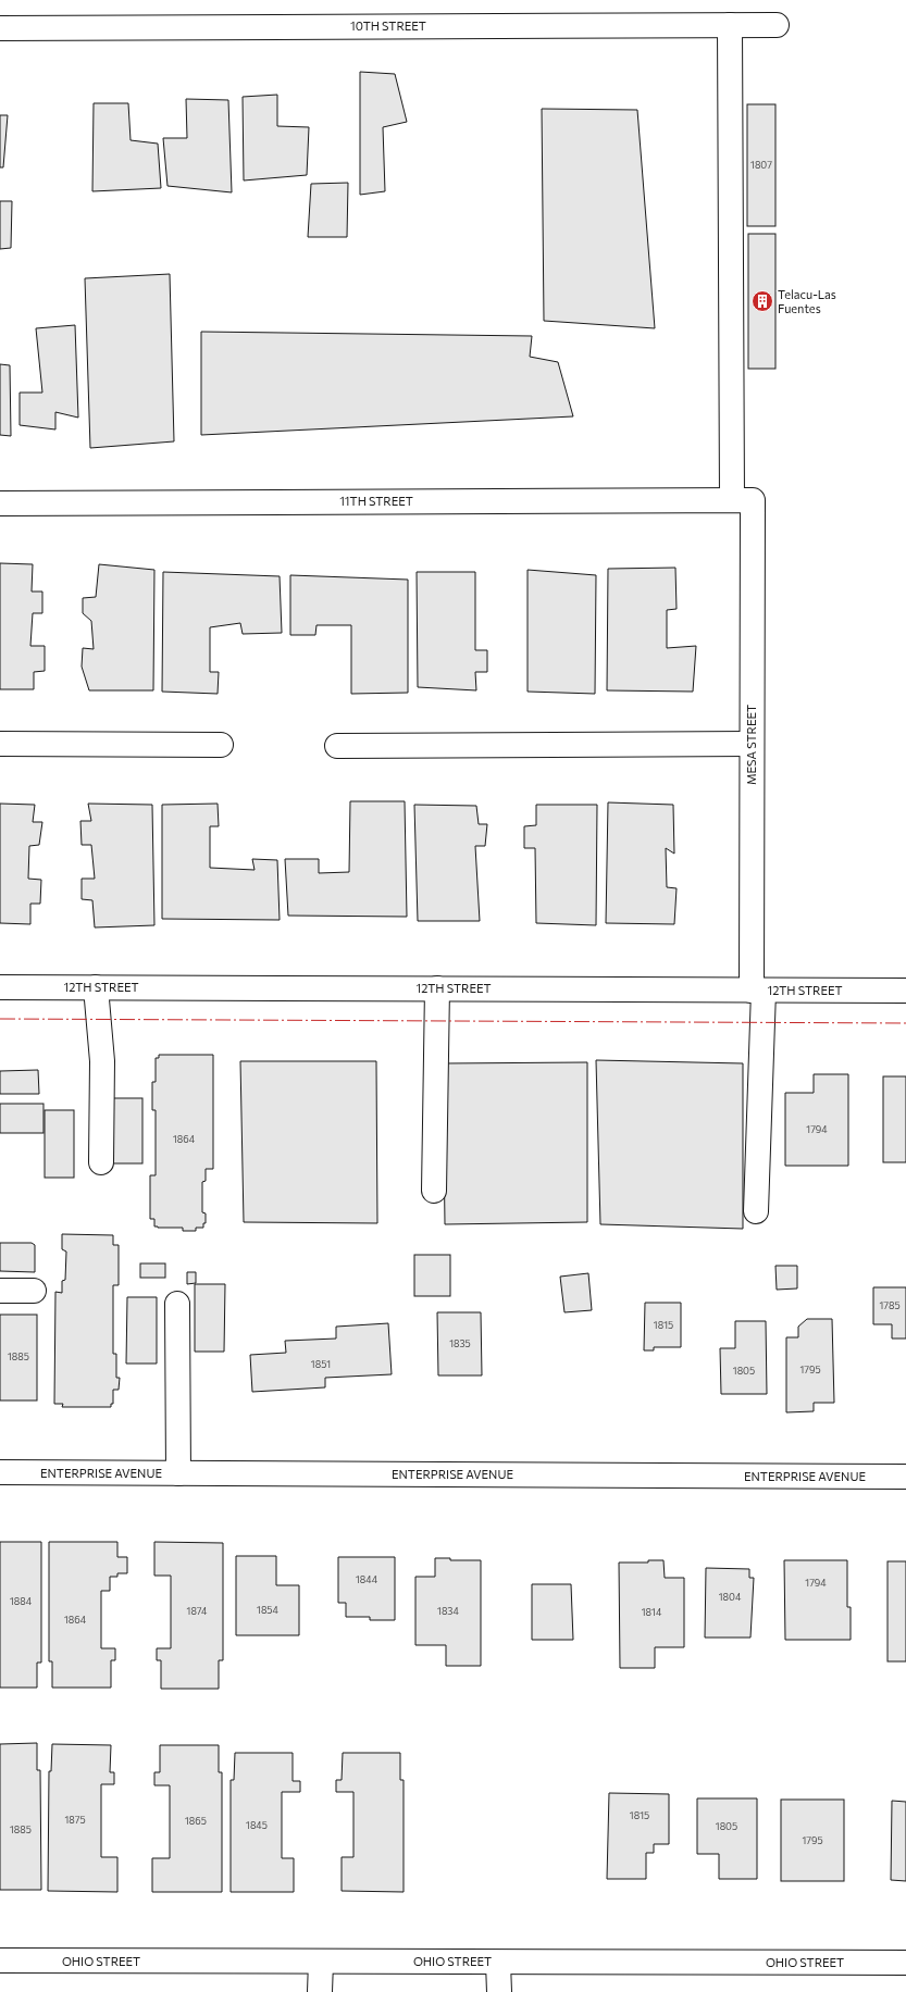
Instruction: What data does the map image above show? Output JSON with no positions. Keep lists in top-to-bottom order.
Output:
{
  "streets": {
    "street": [
      "10TH STREET",
      "11TH STREET",
      "MESA STREET",
      "12TH STREET",
      "ENTERPRISE AVENUE",
      "OHIO STREET"
    ]
  },
  "crossings": [
    ["10TH STREET", "MESA STREET"],
    ["11TH STREET", "MESA STREET"],
    ["MESA STREET", "12TH STREET"]
  ],
  "places": {
    "building": ["Telacu-Las Fuentes"]
  },
  "house_numbers": [
    "1807",
    "1794",
    "1864",
    "1785",
    "1815",
    "1835",
    "1885",
    "1851",
    "1795",
    "1805",
    "1844",
    "1794",
    "1804",
    "1884",
    "1854",
    "1874",
    "1834",
    "1814",
    "1864",
    "1815",
    "1875",
    "1865",
    "1845",
    "1805",
    "1885",
    "1795"
  ]
}
